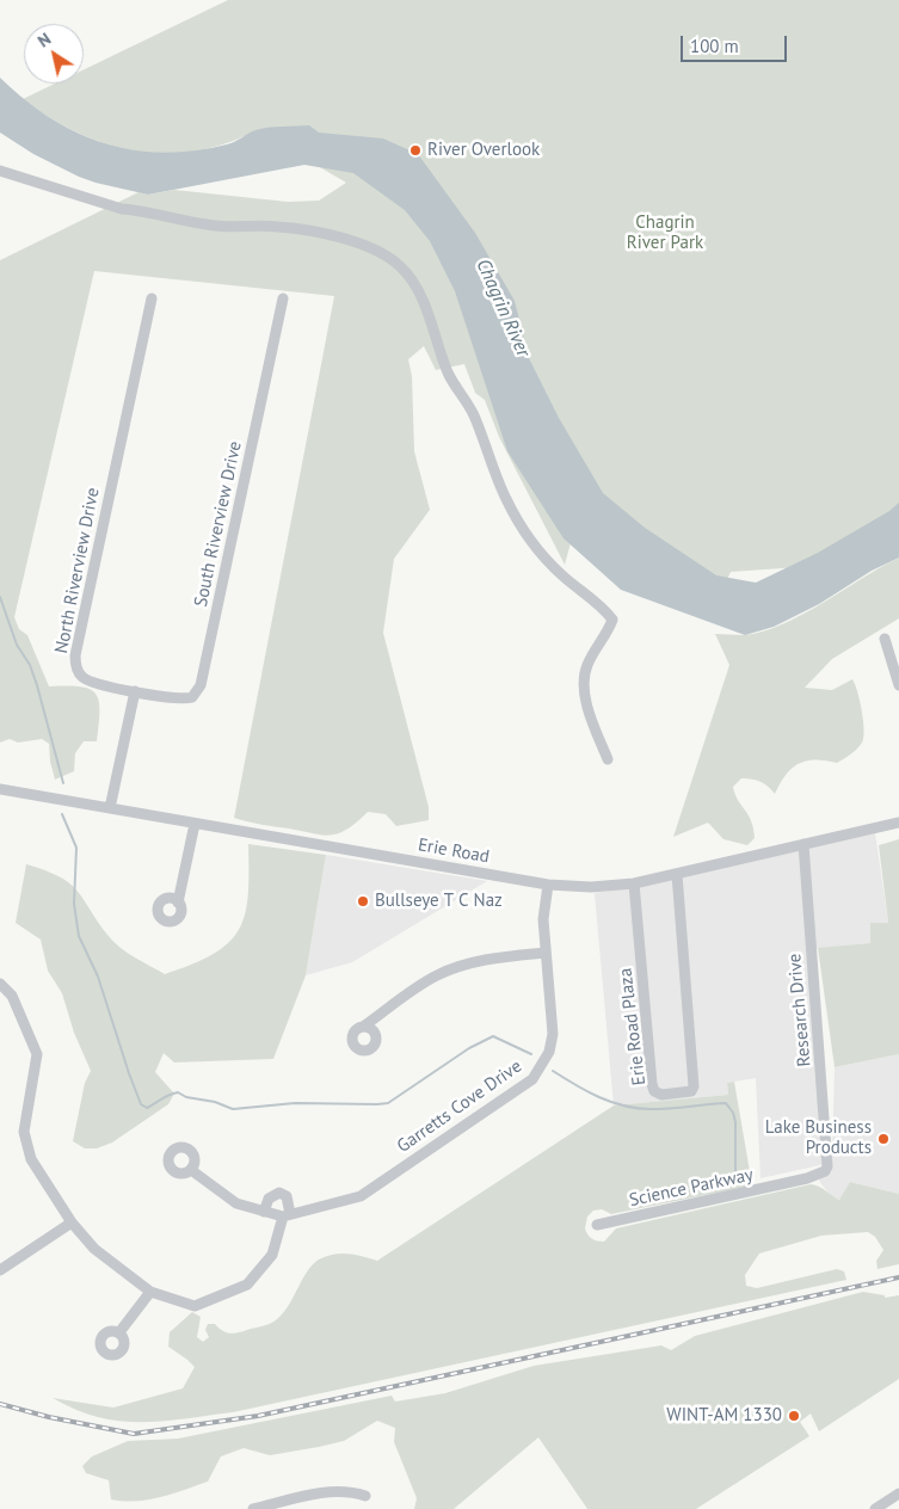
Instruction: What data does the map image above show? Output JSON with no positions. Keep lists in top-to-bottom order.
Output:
{
  "streets": {
    "street": [
      "South Riverview Drive",
      "North Riverview Drive",
      "Erie Road",
      "Research Drive",
      "Erie Road Plaza",
      "Garretts Cove Drive",
      "Science Parkway"
    ]
  },
  "crossings": [
    ["South Riverview Drive", "North Riverview Drive"],
    ["Erie Road", "Research Drive"],
    ["Erie Road", "Erie Road Plaza"],
    ["Erie Road", "Garretts Cove Drive"],
    ["Research Drive", "Science Parkway"]
  ],
  "water": ["Chagrin River"],
  "parks": ["Chagrin River Park"],
  "places": [
    "River Overlook",
    "Bullseye T C Naz",
    "Lake Business Products",
    "WINT-AM 1330"
  ],
  "scale_bar": "100 m",
  "north": "top left"
}
